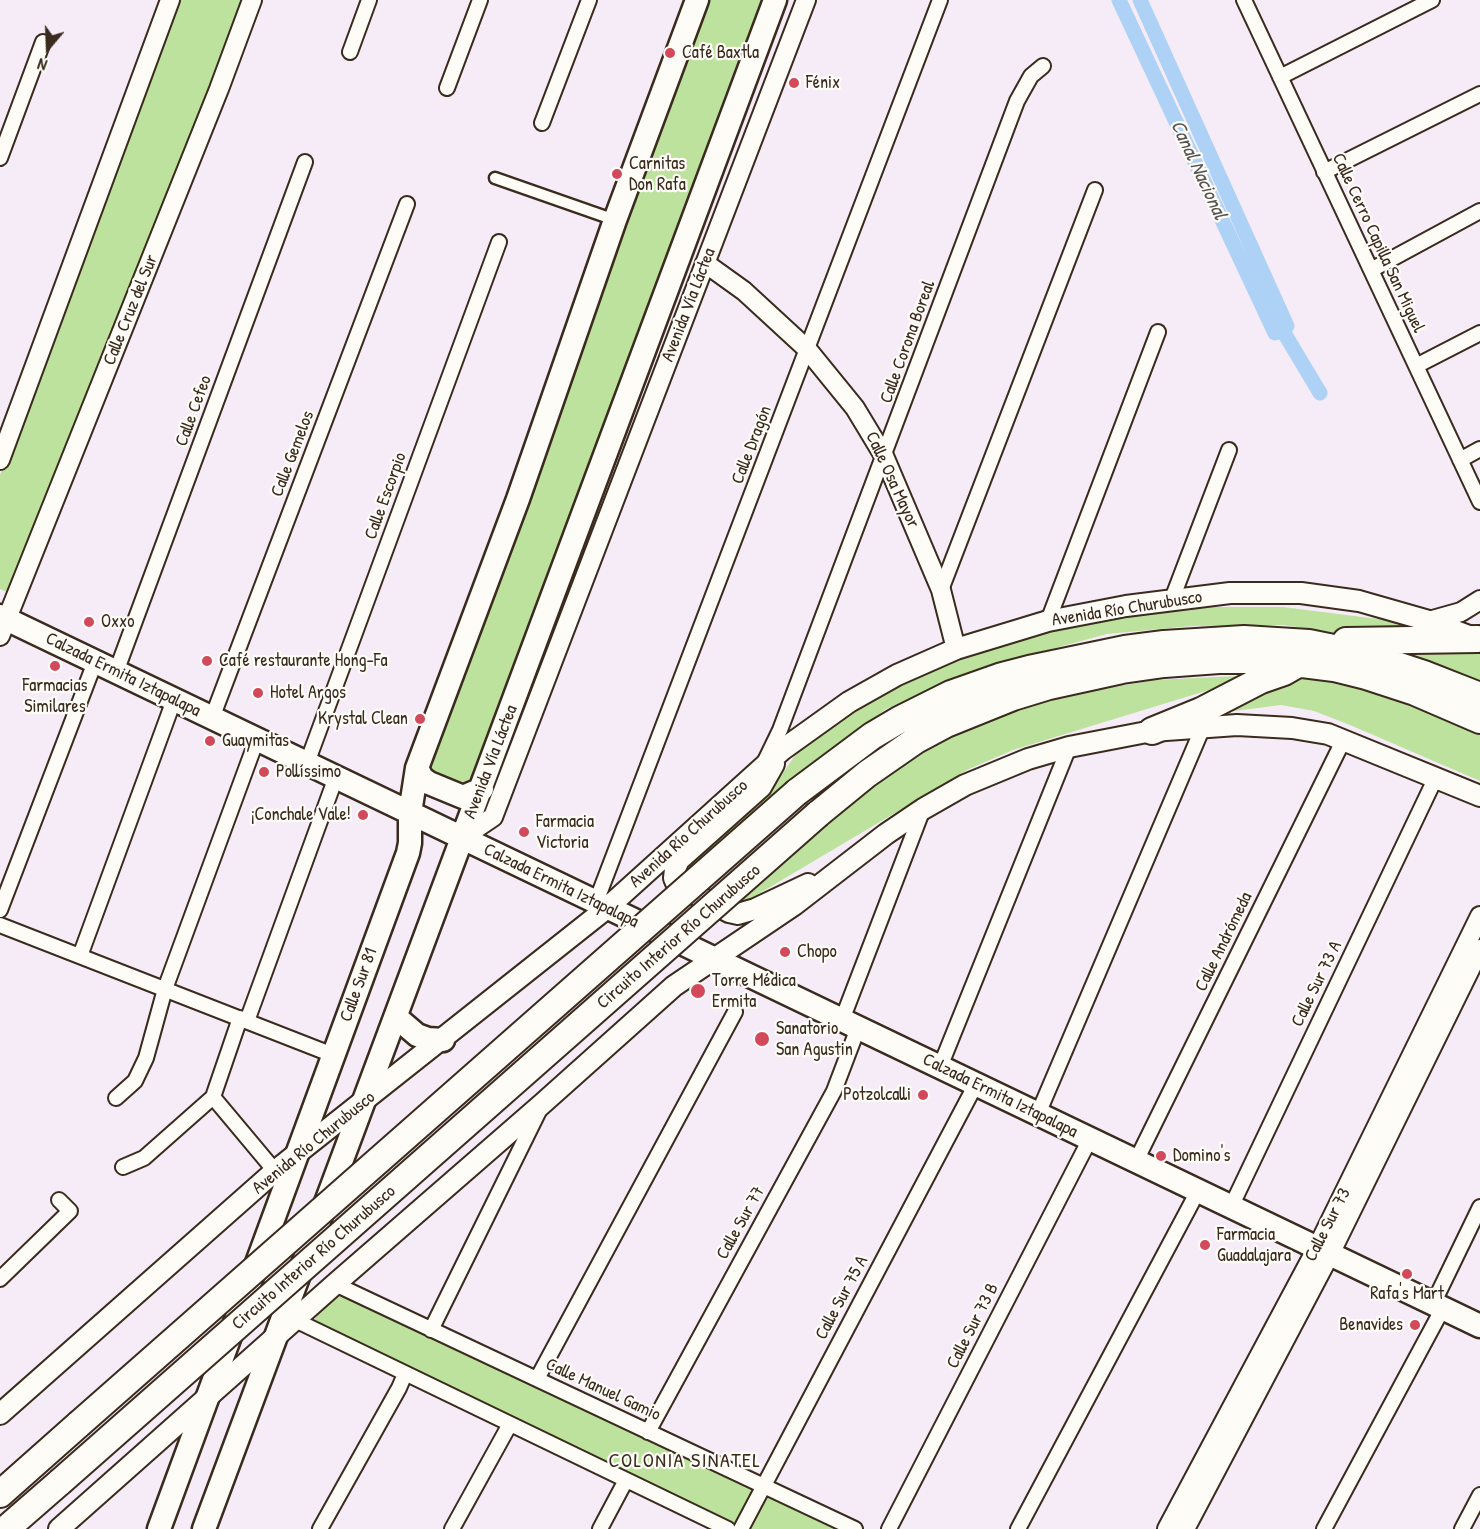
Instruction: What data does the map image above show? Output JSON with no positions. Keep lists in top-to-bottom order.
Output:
{
  "streets": {
    "highway": ["Circuito Interior Río Churubusco"],
    "main road": [
      "Avenida Vía Láctea",
      "Avenida Río Churubusco",
      "Calzada Ermita Iztapalapa",
      "Calle Sur 81"
    ],
    "street": [
      "Calle Cerro Capilla San Miguel",
      "Calle Cruz del Sur",
      "Calle Corona Boreal",
      "Calle Cefeo",
      "Calle Dragón",
      "Calle Gemelos",
      "Calle Osa Mayor",
      "Calle Escorpio",
      "Calle Andrómeda",
      "Calle Sur 73 A",
      "Calle Sur 77",
      "Calle Sur 73",
      "Calle Sur 75 A",
      "Calle Sur 73 B",
      "Calle Manuel Gamio"
    ]
  },
  "crossings": [
    ["Avenida Vía Láctea", "Calle Osa Mayor"],
    ["Avenida Vía Láctea", "Calzada Ermita Iztapalapa"],
    ["Calle Cruz del Sur", "Calzada Ermita Iztapalapa"],
    ["Calle Corona Boreal", "Calle Osa Mayor"],
    ["Calle Corona Boreal", "Avenida Río Churubusco"],
    ["Calle Cefeo", "Calzada Ermita Iztapalapa"],
    ["Calle Dragón", "Calle Osa Mayor"],
    ["Calle Dragón", "Avenida Río Churubusco"],
    ["Calle Dragón", "Calzada Ermita Iztapalapa"],
    ["Calle Gemelos", "Calzada Ermita Iztapalapa"],
    ["Calle Osa Mayor", "Avenida Río Churubusco"],
    ["Calle Escorpio", "Calzada Ermita Iztapalapa"],
    ["Avenida Río Churubusco", "Calzada Ermita Iztapalapa"],
    ["Avenida Río Churubusco", "Calle Sur 81"],
    ["Calzada Ermita Iztapalapa", "Calle Andrómeda"],
    ["Calzada Ermita Iztapalapa", "Calle Sur 73 A"],
    ["Calzada Ermita Iztapalapa", "Calle Sur 81"],
    ["Calzada Ermita Iztapalapa", "Calle Sur 77"],
    ["Calzada Ermita Iztapalapa", "Calle Sur 73"],
    ["Calzada Ermita Iztapalapa", "Calle Sur 75 A"],
    ["Calzada Ermita Iztapalapa", "Calle Sur 73 B"],
    ["Calle Sur 77", "Calle Manuel Gamio"],
    ["Calle Sur 75 A", "Calle Manuel Gamio"]
  ],
  "districts": ["COLONIA SINATEL"],
  "water": ["Canal Nacional"],
  "places": [
    "Café Baxtla",
    "Fénix",
    "Carnitas Don Rafa",
    "Oxxo",
    "Café restaurante Hong-Fa",
    "Farmacias Similares",
    "Hotel Argos",
    "Krystal Clean",
    "Guaymitas",
    "Pollíssimo",
    "¡Conchale Vale!",
    "Farmacia Victoria",
    "Chopo",
    "Torre Médica Ermita",
    "Sanatorio San Agustin",
    "Potzolcalli",
    "Domino's",
    "Farmacia Guadalajara",
    "Rafa's Mart",
    "Benavides"
  ],
  "north": "bottom"
}
